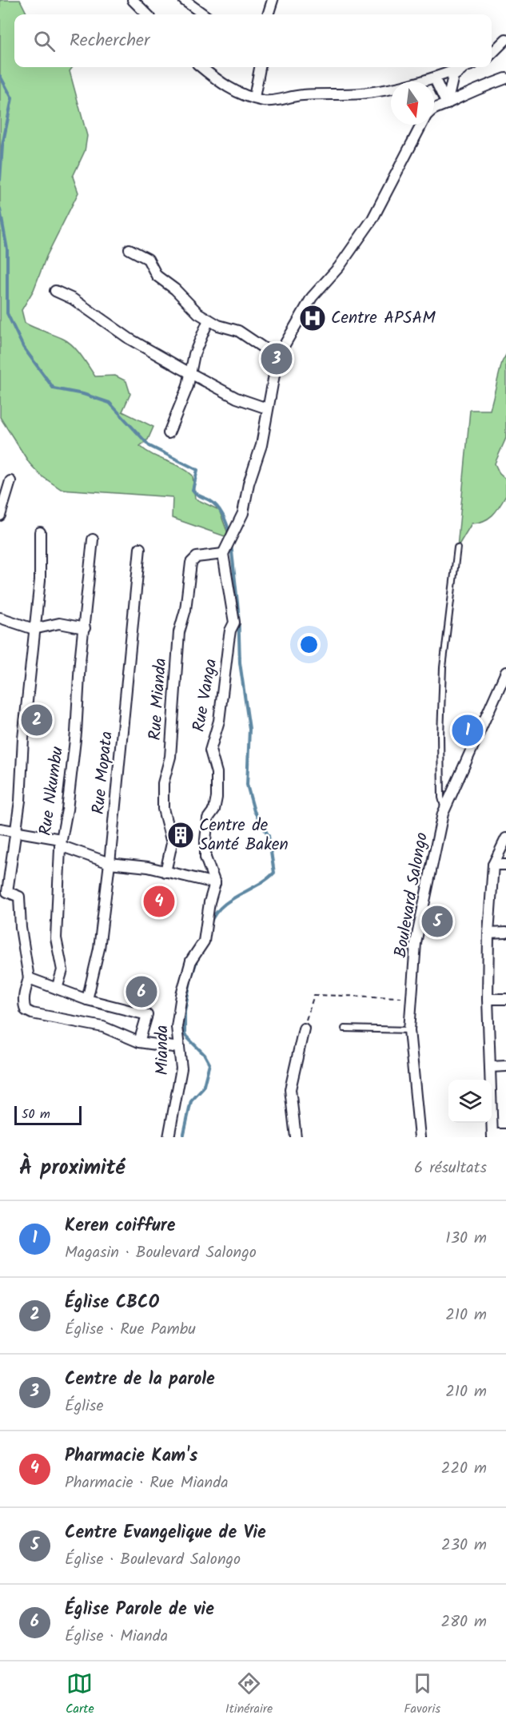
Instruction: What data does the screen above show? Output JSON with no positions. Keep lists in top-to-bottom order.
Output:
{
  "streets": {
    "street": [
      "Rue Vanga",
      "Rue Mianda",
      "Rue Mopata",
      "Rue Nkumbu",
      "Boulevard Salongo",
      "Mianda"
    ]
  },
  "crossings": [
    ["Rue Vanga", "Rue Mianda"],
    ["Rue Vanga", "Mianda"]
  ],
  "places": {
    "hospital": ["Centre APSAM"],
    "building": ["Centre de Santé Baken"]
  },
  "scale_bar": "50 m",
  "north": "bottom",
  "page": {
    "search": "Rechercher",
    "pins": [
      "3",
      "2",
      "1",
      "4",
      "5",
      "6"
    ],
    "scale": "50 m",
    "heading": ["À proximité", "6 résultats"],
    "list": [
      {
        "mark": "1",
        "name": "Keren coiffure",
        "note": "Magasin · Boulevard Salongo",
        "value": "130 m"
      },
      {
        "mark": "2",
        "name": "Église CBCO",
        "note": "Église · Rue Pambu",
        "value": "210 m"
      },
      {
        "mark": "3",
        "name": "Centre de la parole",
        "note": "Église",
        "value": "210 m"
      },
      {
        "mark": "4",
        "name": "Pharmacie Kam's",
        "note": "Pharmacie · Rue Mianda",
        "value": "220 m"
      },
      {
        "mark": "5",
        "name": "Centre Evangelique de Vie",
        "note": "Église · Boulevard Salongo",
        "value": "230 m"
      },
      {
        "mark": "6",
        "name": "Église Parole de vie",
        "note": "Église · Mianda",
        "value": "280 m"
      }
    ],
    "nav": ["Carte", "Itinéraire", "Favoris"]
  }
}
